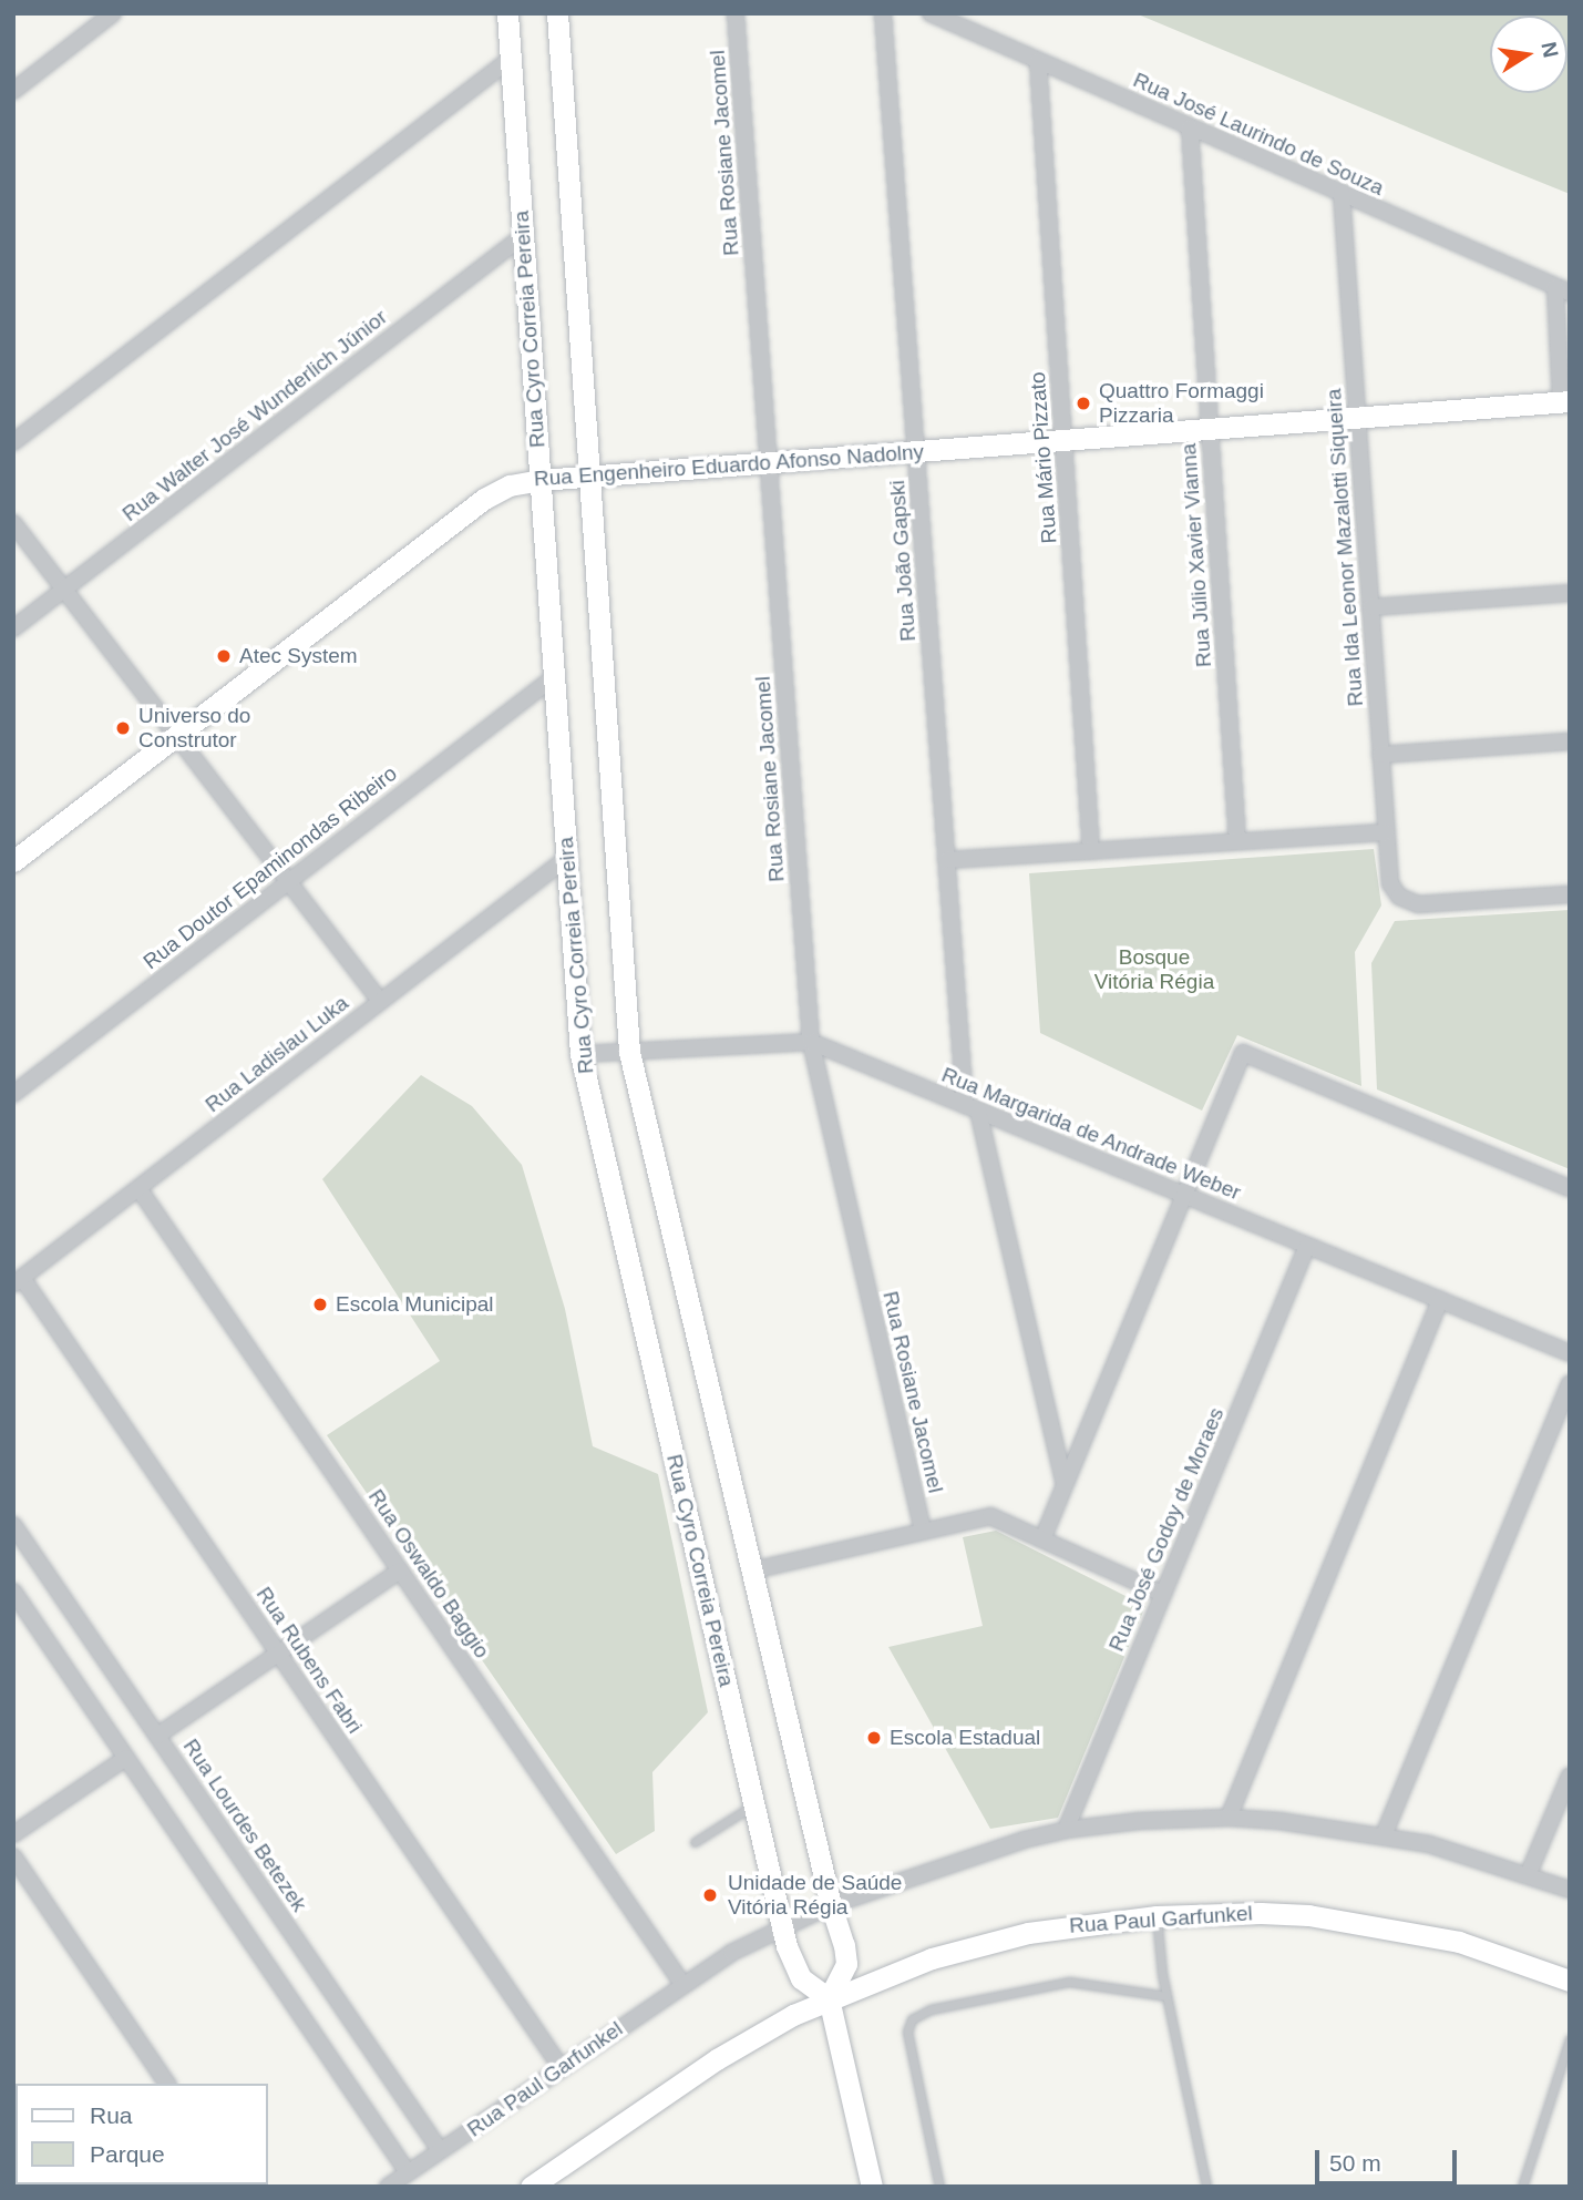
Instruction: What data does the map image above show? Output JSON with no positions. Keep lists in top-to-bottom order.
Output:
{
  "streets": {
    "street": [
      "Rua José Laurindo de Souza",
      "Rua Rosiane Jacomel",
      "Rua Cyro Correia Pereira",
      "Rua Walter José Wunderlich Júnior",
      "Rua Mário Pizzato",
      "Rua Engenheiro Eduardo Afonso Nadolny",
      "Rua Ida Leonor Mazalotti Siqueira",
      "Rua Júlio Xavier Vianna",
      "Rua João Gapski",
      "Rua Doutor Epaminondas Ribeiro",
      "Rua Ladislau Luka",
      "Rua Margarida de Andrade Weber",
      "Rua José Godoy de Moraes",
      "Rua Oswaldo Baggio",
      "Rua Rubens Fabri",
      "Rua Lourdes Betezek",
      "Rua Paul Garfunkel"
    ]
  },
  "crossings": [
    ["Rua José Laurindo de Souza", "Rua Mário Pizzato"],
    ["Rua José Laurindo de Souza", "Rua Ida Leonor Mazalotti Siqueira"],
    ["Rua José Laurindo de Souza", "Rua Júlio Xavier Vianna"],
    ["Rua Rosiane Jacomel", "Rua Engenheiro Eduardo Afonso Nadolny"],
    ["Rua Rosiane Jacomel", "Rua Margarida de Andrade Weber"],
    ["Rua Cyro Correia Pereira", "Rua Walter José Wunderlich Júnior"],
    ["Rua Cyro Correia Pereira", "Rua Engenheiro Eduardo Afonso Nadolny"],
    ["Rua Cyro Correia Pereira", "Rua Doutor Epaminondas Ribeiro"],
    ["Rua Cyro Correia Pereira", "Rua Ladislau Luka"],
    ["Rua Cyro Correia Pereira", "Rua Margarida de Andrade Weber"],
    ["Rua Cyro Correia Pereira", "Rua Paul Garfunkel"],
    ["Rua Mário Pizzato", "Rua Engenheiro Eduardo Afonso Nadolny"],
    ["Rua Engenheiro Eduardo Afonso Nadolny", "Rua Ida Leonor Mazalotti Siqueira"],
    ["Rua Engenheiro Eduardo Afonso Nadolny", "Rua Júlio Xavier Vianna"],
    ["Rua Engenheiro Eduardo Afonso Nadolny", "Rua João Gapski"],
    ["Rua João Gapski", "Rua Margarida de Andrade Weber"],
    ["Rua Ladislau Luka", "Rua Oswaldo Baggio"],
    ["Rua Ladislau Luka", "Rua Rubens Fabri"],
    ["Rua Margarida de Andrade Weber", "Rua José Godoy de Moraes"],
    ["Rua José Godoy de Moraes", "Rua Paul Garfunkel"],
    ["Rua Oswaldo Baggio", "Rua Paul Garfunkel"],
    ["Rua Rubens Fabri", "Rua Paul Garfunkel"],
    ["Rua Lourdes Betezek", "Rua Paul Garfunkel"]
  ],
  "parks": ["Bosque Vitória Régia"],
  "places": [
    "Quattro Formaggi Pizzaria",
    "Atec System",
    "Universo do Construtor",
    "Escola Municipal",
    "Escola Estadual",
    "Unidade de Saúde Vitória Régia"
  ],
  "legend": ["Rua", "Parque"],
  "scale_bar": "50 m",
  "north": "right"
}
